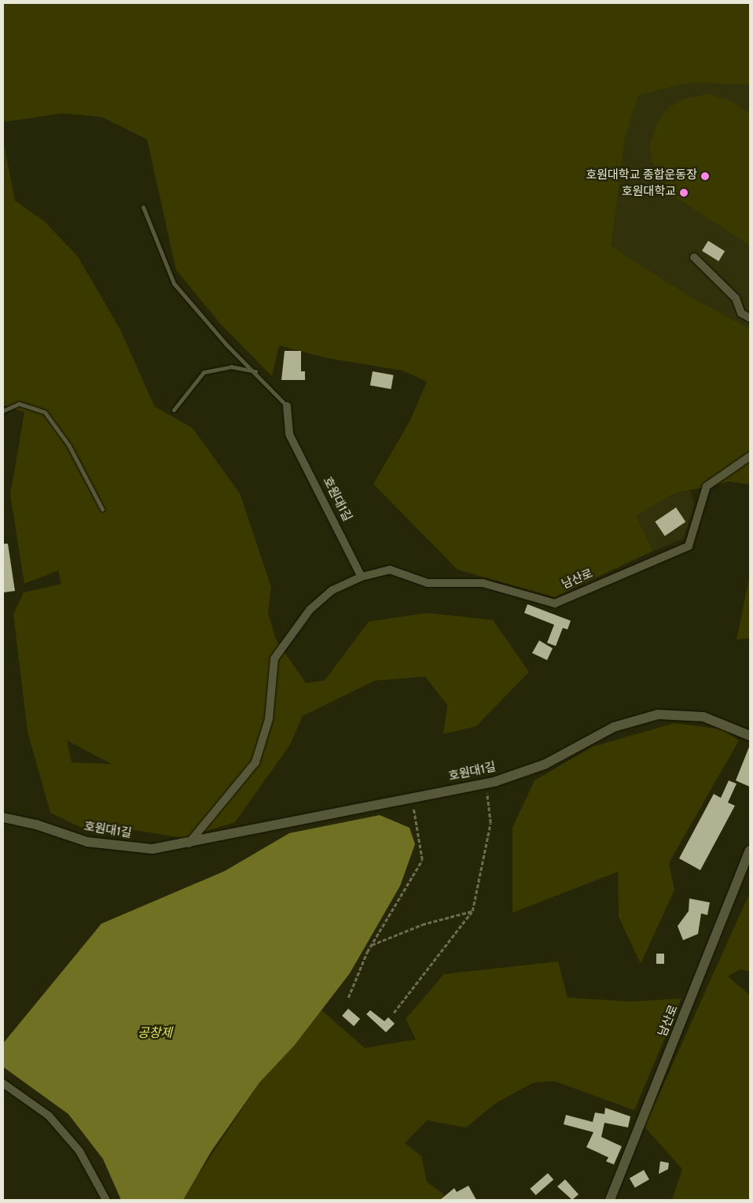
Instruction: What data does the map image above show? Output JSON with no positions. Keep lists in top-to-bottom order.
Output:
{
  "streets": {
    "street": ["호원대1길", "남산로"]
  },
  "crossings": [
    ["호원대1길", "남산로"]
  ],
  "water": ["공창제"],
  "places": ["호원대학교 종합운동장", "호원대학교"]
}
